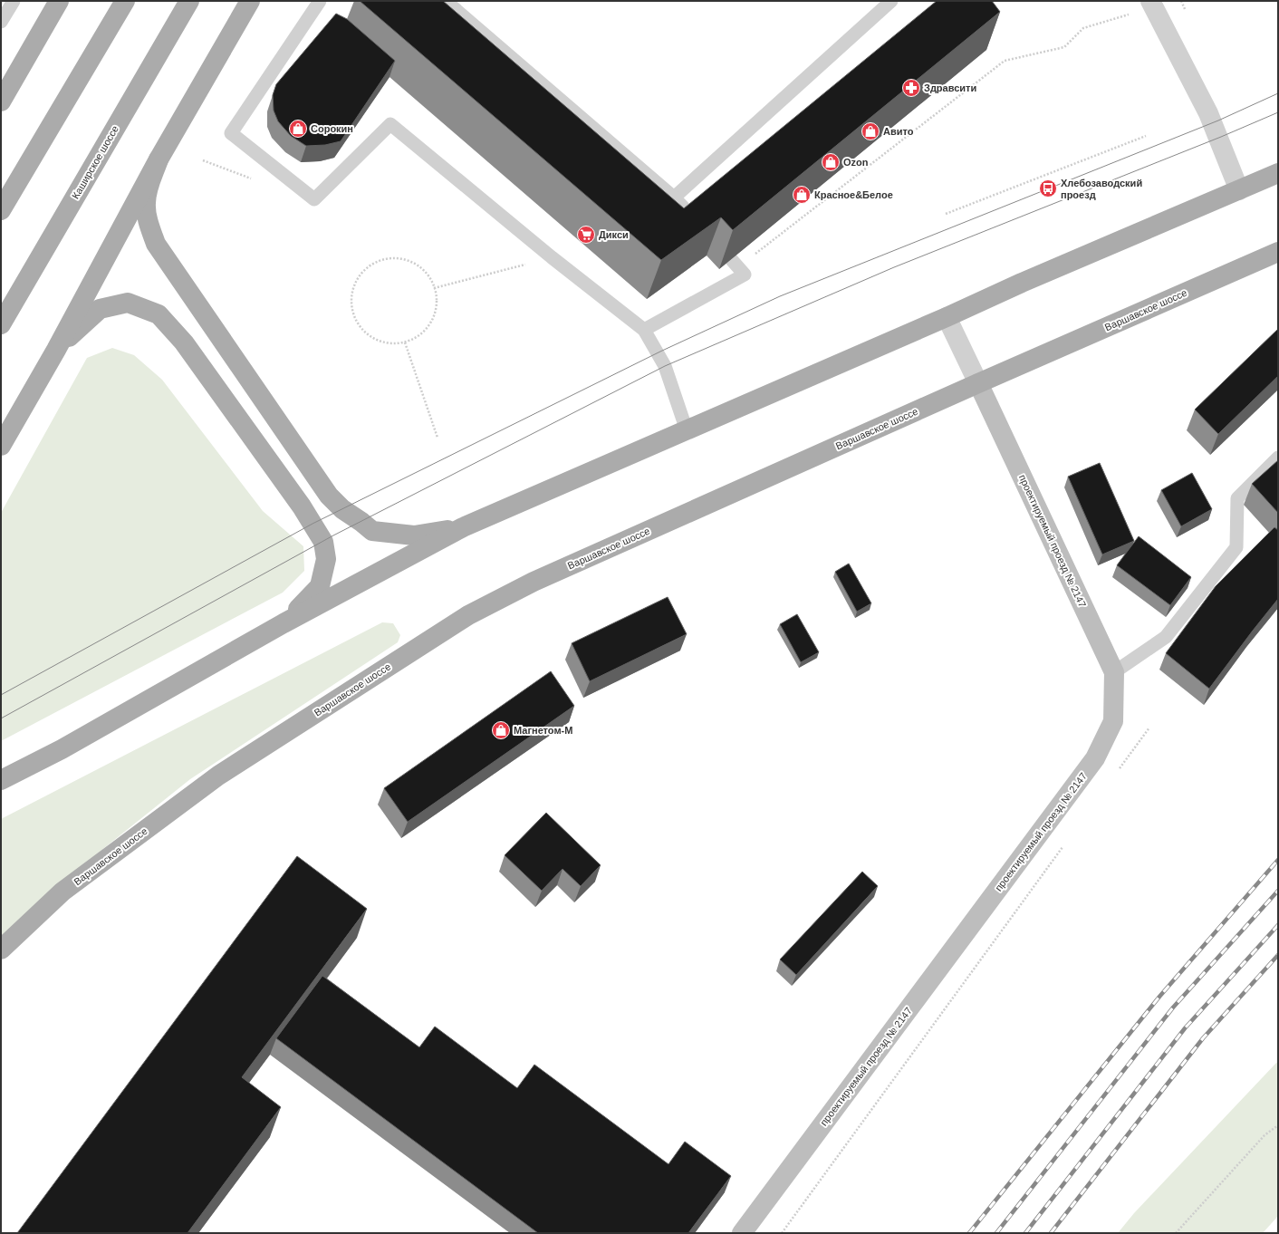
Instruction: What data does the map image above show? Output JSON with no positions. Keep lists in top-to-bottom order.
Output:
{
  "streets": {
    "main road": ["Каширское шоссе", "Варшавское шоссе"],
    "street": ["проектируемый проезд № 2147"]
  },
  "crossings": [
    ["Варшавское шоссе", "проектируемый проезд № 2147"]
  ],
  "places": {
    "pharmacy": ["Здравсити"],
    "shop": [
      "Сорокин",
      "Авито",
      "Ozon",
      "Красное&Белое",
      "Магнетом-М"
    ],
    "bus stop": ["Хлебозаводский проезд"],
    "supermarket": ["Дикси"]
  }
}
